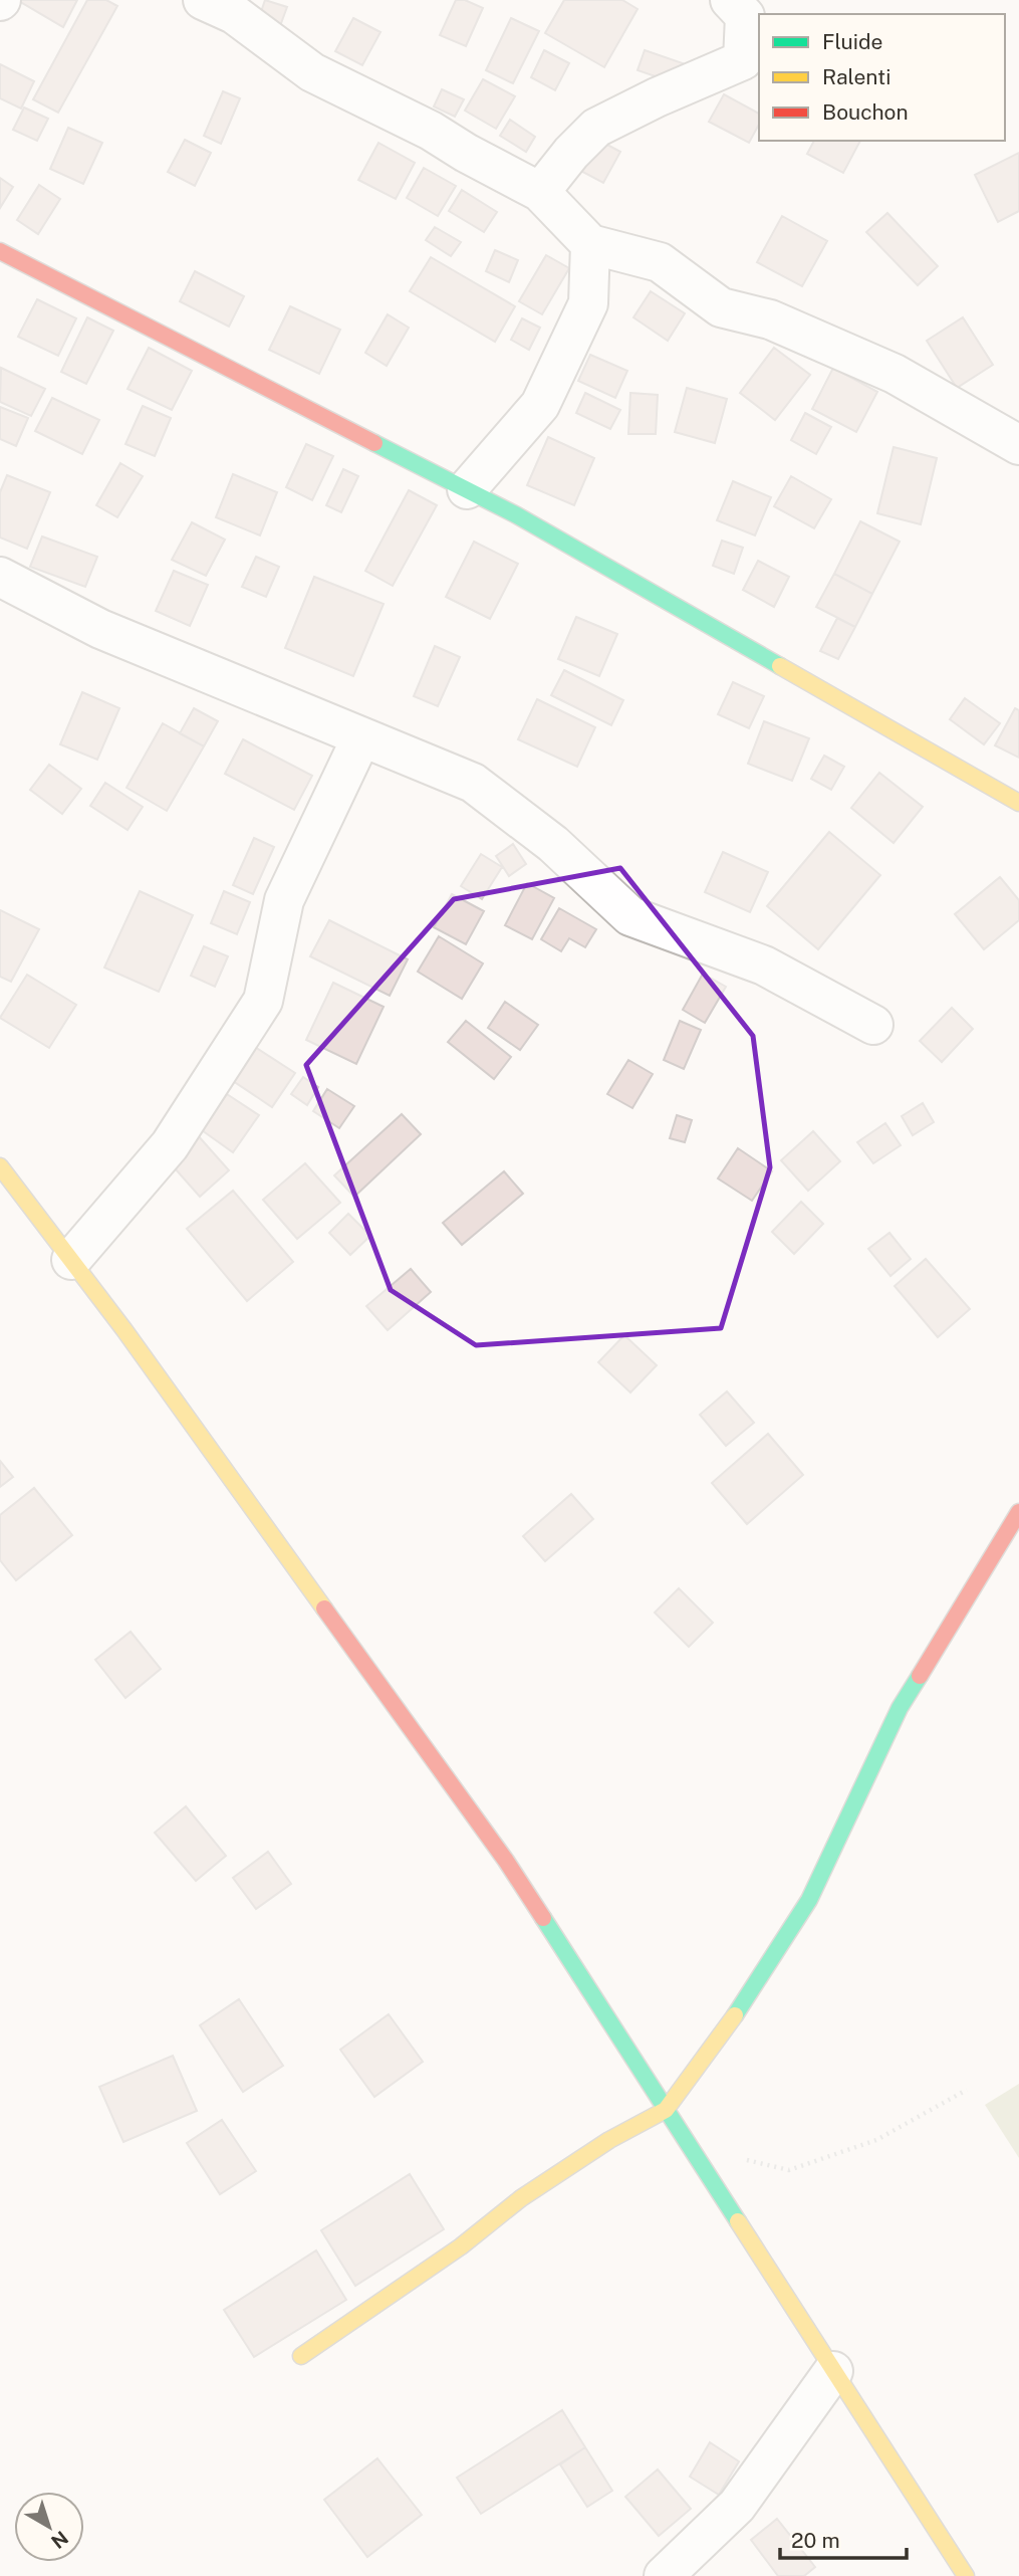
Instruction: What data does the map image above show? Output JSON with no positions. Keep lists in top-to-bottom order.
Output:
{
  "legend": ["Fluide", "Ralenti", "Bouchon"],
  "scale_bar": "20 m",
  "north": "bottom right"
}
